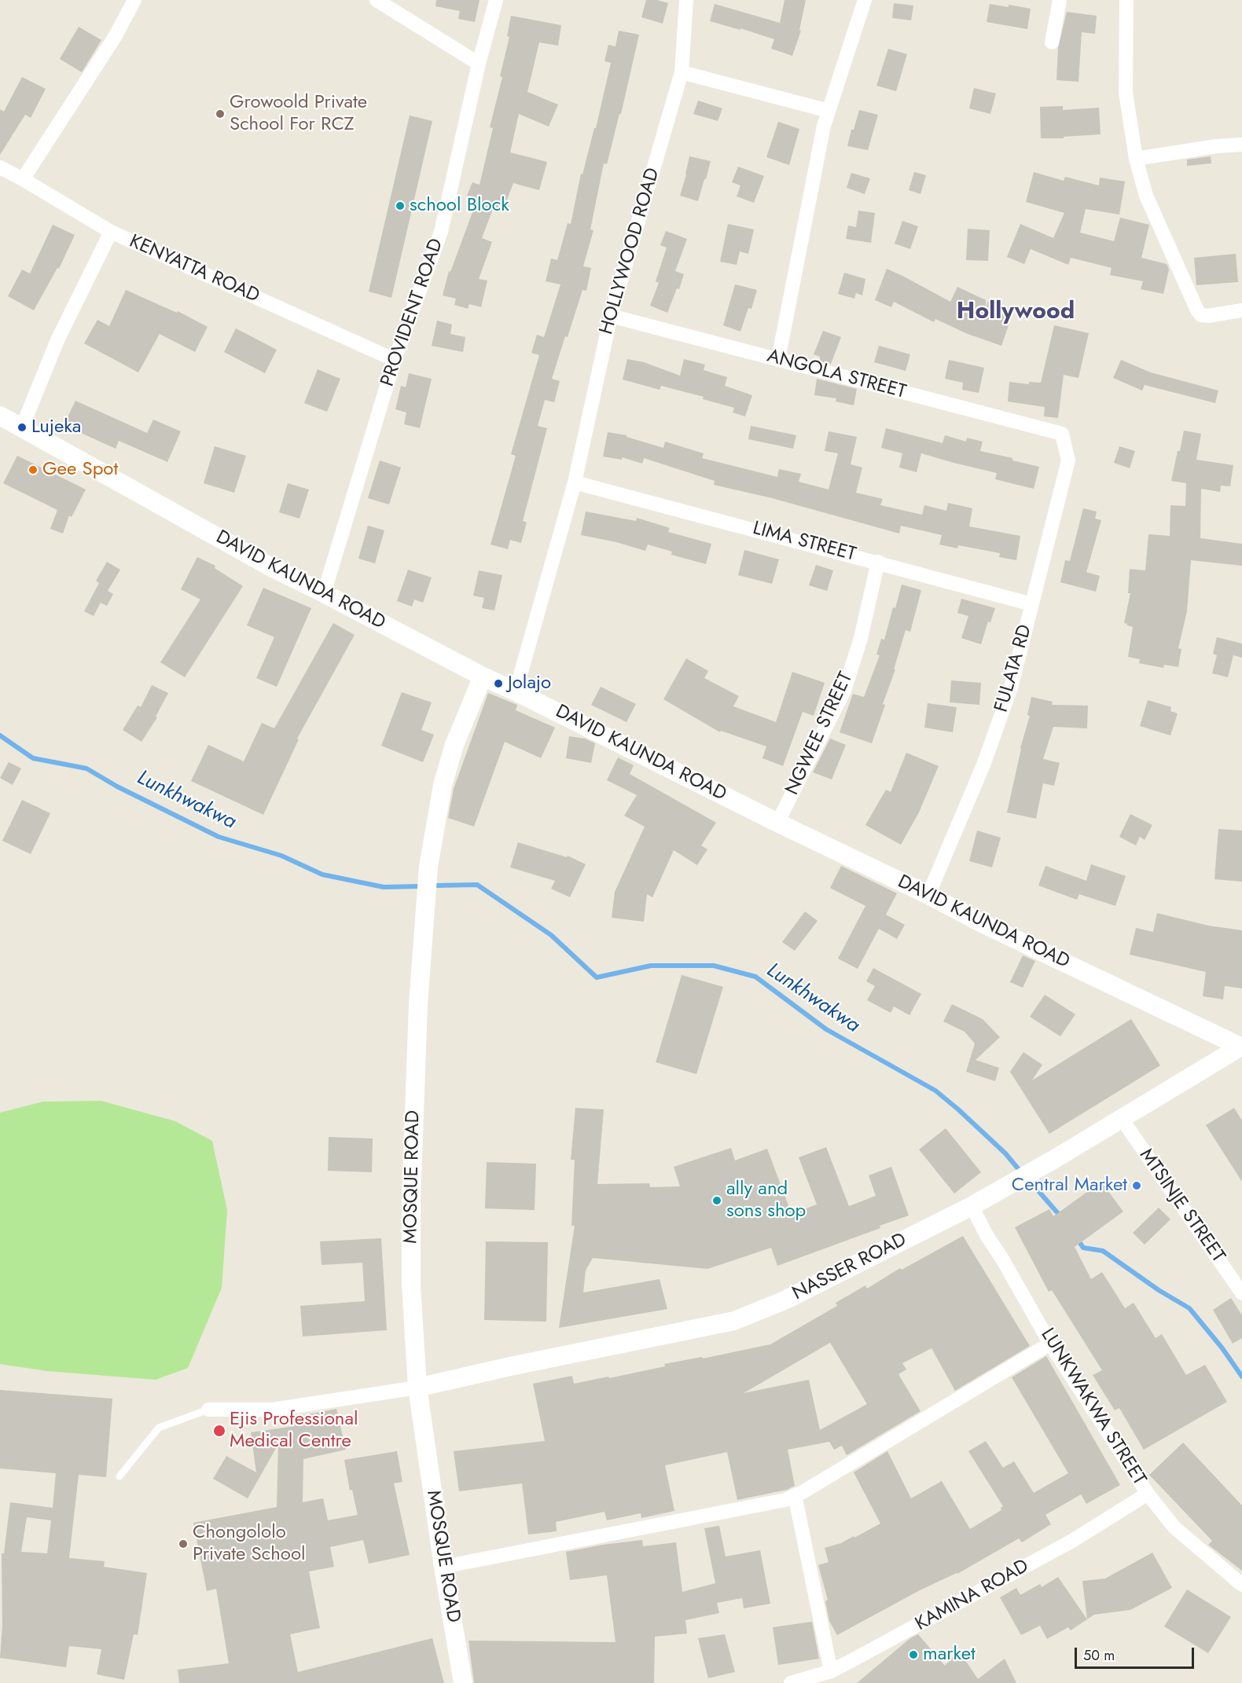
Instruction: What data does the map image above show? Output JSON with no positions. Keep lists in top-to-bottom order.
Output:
{
  "streets": {
    "street": [
      "HOLLYWOOD ROAD",
      "KENYATTA ROAD",
      "PROVIDENT ROAD",
      "ANGOLA STREET",
      "LIMA STREET",
      "DAVID KAUNDA ROAD",
      "FULATA RD",
      "NGWEE STREET",
      "MOSQUE ROAD",
      "MTSINJE STREET",
      "NASSER ROAD",
      "LUNKWAKWA STREET",
      "KAMINA ROAD"
    ]
  },
  "crossings": [
    ["HOLLYWOOD ROAD", "ANGOLA STREET"],
    ["HOLLYWOOD ROAD", "LIMA STREET"],
    ["HOLLYWOOD ROAD", "DAVID KAUNDA ROAD"],
    ["KENYATTA ROAD", "PROVIDENT ROAD"],
    ["PROVIDENT ROAD", "DAVID KAUNDA ROAD"],
    ["ANGOLA STREET", "FULATA RD"],
    ["LIMA STREET", "FULATA RD"],
    ["LIMA STREET", "NGWEE STREET"],
    ["DAVID KAUNDA ROAD", "FULATA RD"],
    ["DAVID KAUNDA ROAD", "NGWEE STREET"],
    ["DAVID KAUNDA ROAD", "MOSQUE ROAD"],
    ["DAVID KAUNDA ROAD", "NASSER ROAD"],
    ["MOSQUE ROAD", "NASSER ROAD"],
    ["MTSINJE STREET", "NASSER ROAD"],
    ["NASSER ROAD", "LUNKWAKWA STREET"],
    ["LUNKWAKWA STREET", "KAMINA ROAD"]
  ],
  "districts": ["Hollywood"],
  "water": ["Lunkhwakwa"],
  "places": [
    "Growoold Private School For RCZ",
    "school Block",
    "Lujeka",
    "Gee Spot",
    "Jolajo",
    "Central Market",
    "ally and sons shop",
    "Ejis Professional Medical Centre",
    "Chongololo Private School",
    "market"
  ],
  "scale_bar": "50 m"
}
